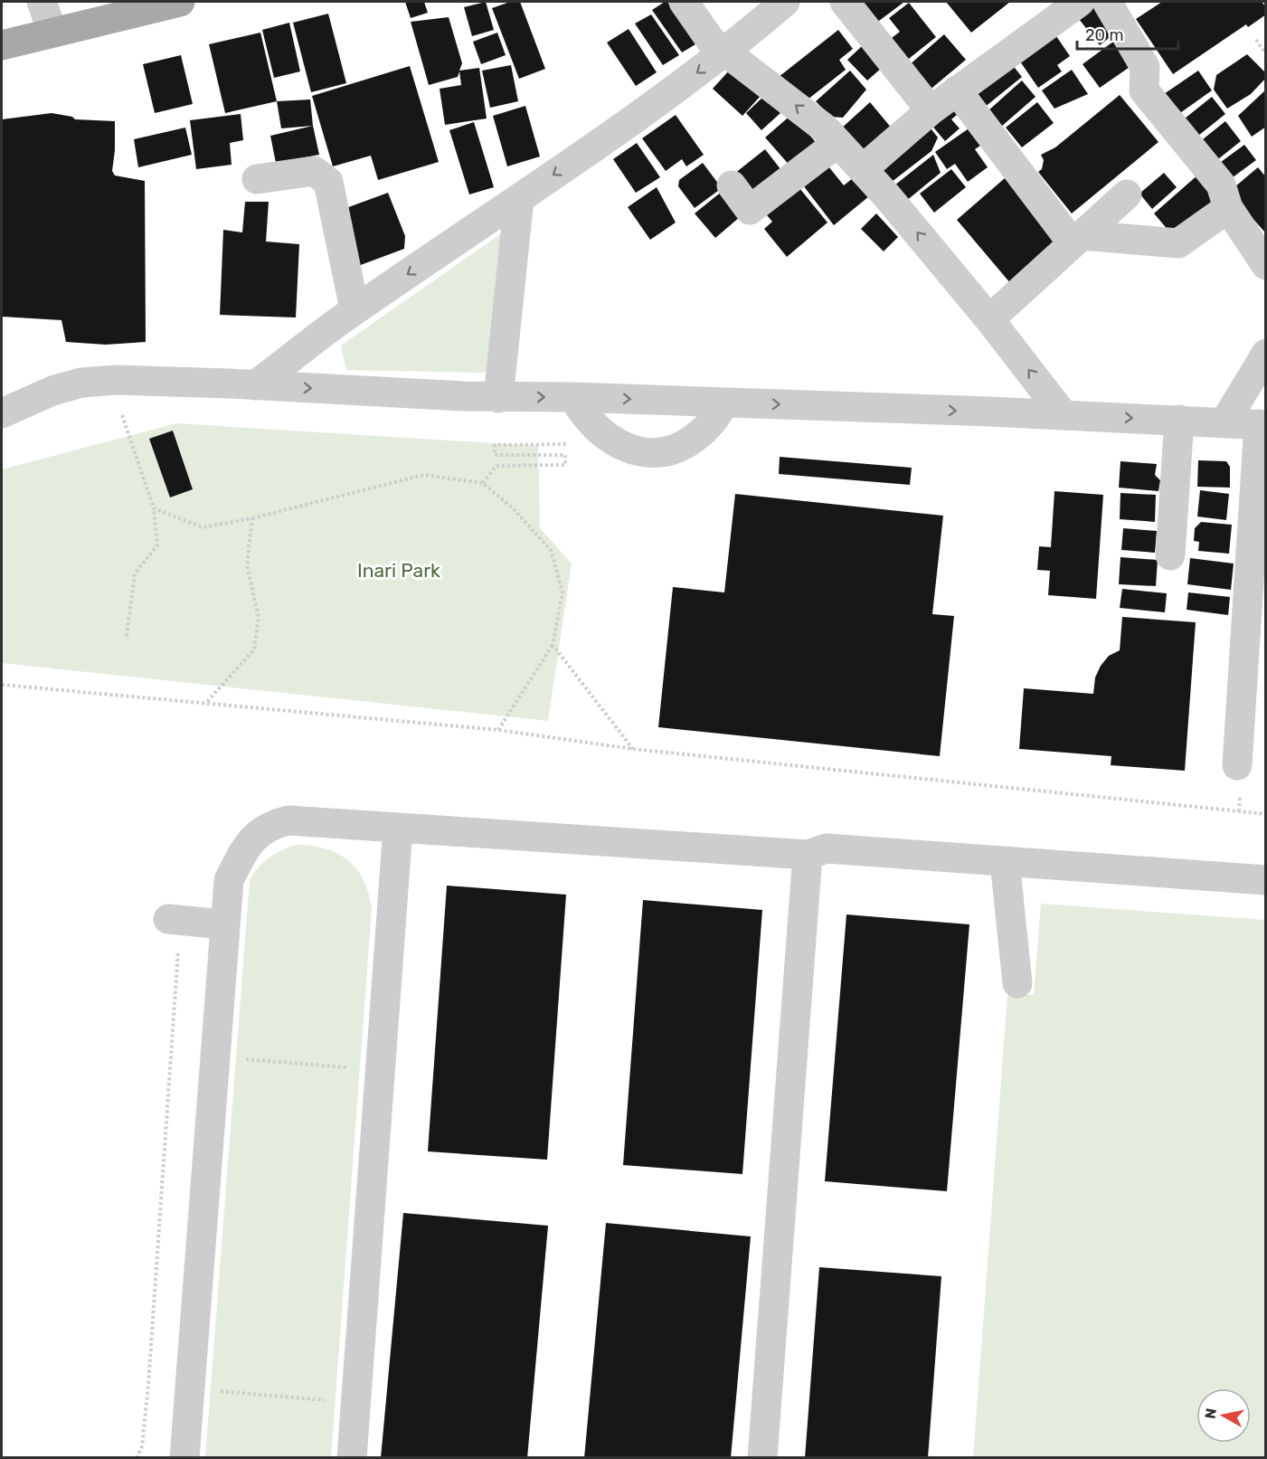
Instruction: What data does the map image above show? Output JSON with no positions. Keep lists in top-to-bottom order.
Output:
{
  "parks": ["Inari Park"],
  "scale_bar": "20 m",
  "north": "left"
}
